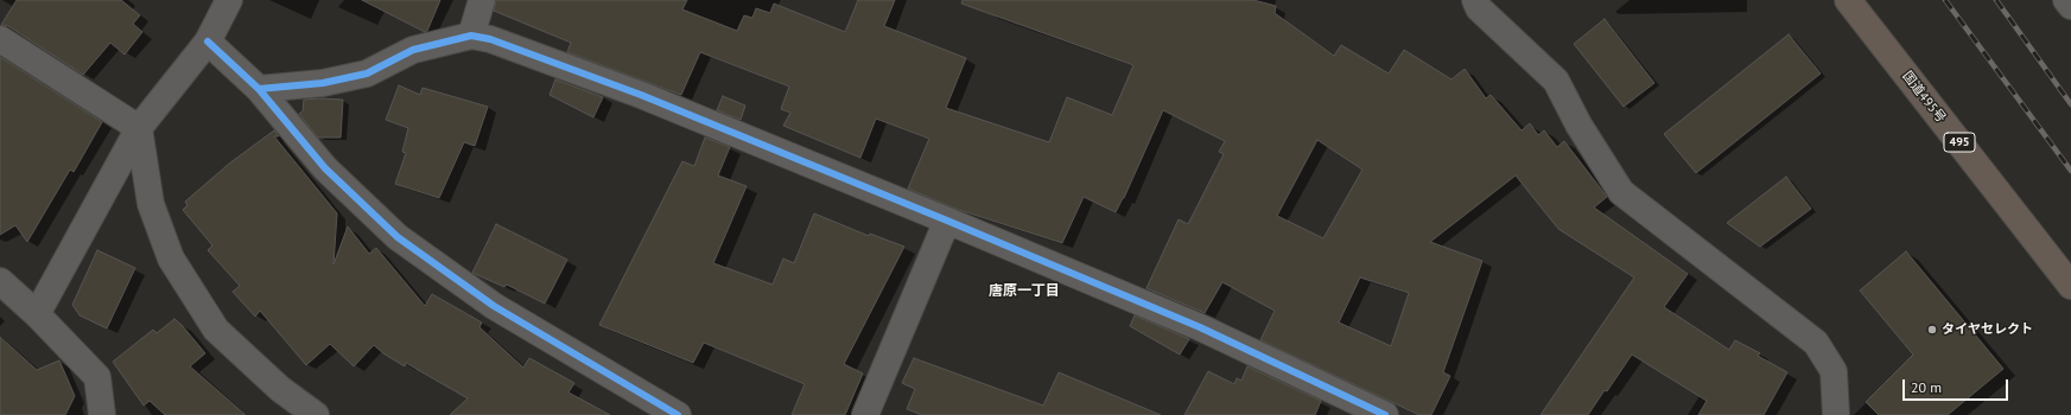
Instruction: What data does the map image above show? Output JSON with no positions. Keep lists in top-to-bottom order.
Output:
{
  "streets": {
    "highway": ["国道495号", "495"]
  },
  "districts": ["唐原一丁目"],
  "places": ["タイヤセレクト"],
  "scale_bar": "20 m"
}
